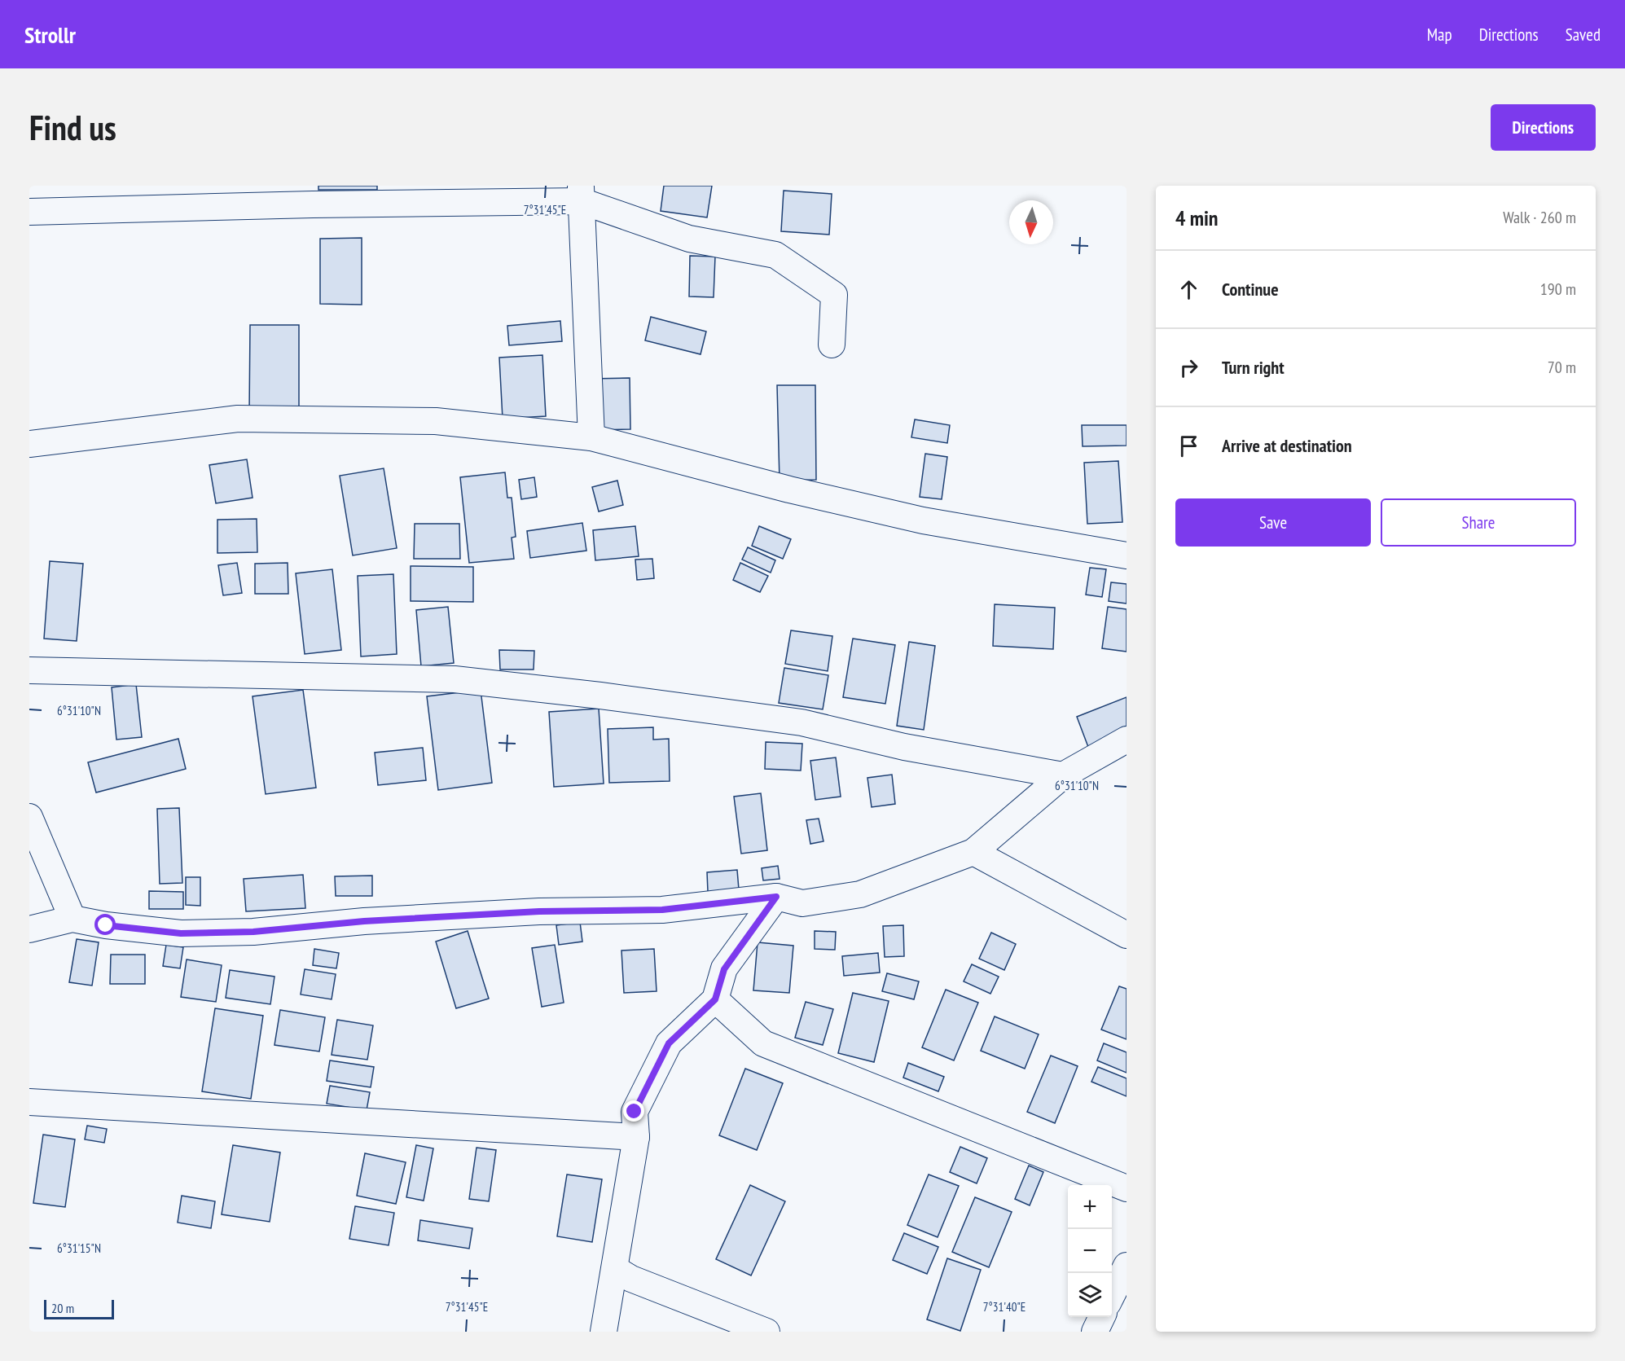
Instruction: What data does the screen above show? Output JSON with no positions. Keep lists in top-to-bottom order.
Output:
{
  "scale_bar": "20 m",
  "north": "bottom",
  "page": {
    "header": "Strollr",
    "nav": ["Map", "Directions", "Saved"],
    "buttons": [
      "Directions",
      ["Save", "Share"]
    ],
    "title": "Find us",
    "heading": ["4 min", "Walk · 260 m"],
    "list": [
      ["Continue", "190 m"],
      ["Turn right", "70 m"],
      "Arrive at destination"
    ],
    "map_buttons": ["+", "−"],
    "scale": "20 m"
  },
  "coordinates": [
    "7°31'45\"E",
    "6°31'10\"N",
    "6°31'15\"N",
    "7°31'40\"E"
  ]
}
